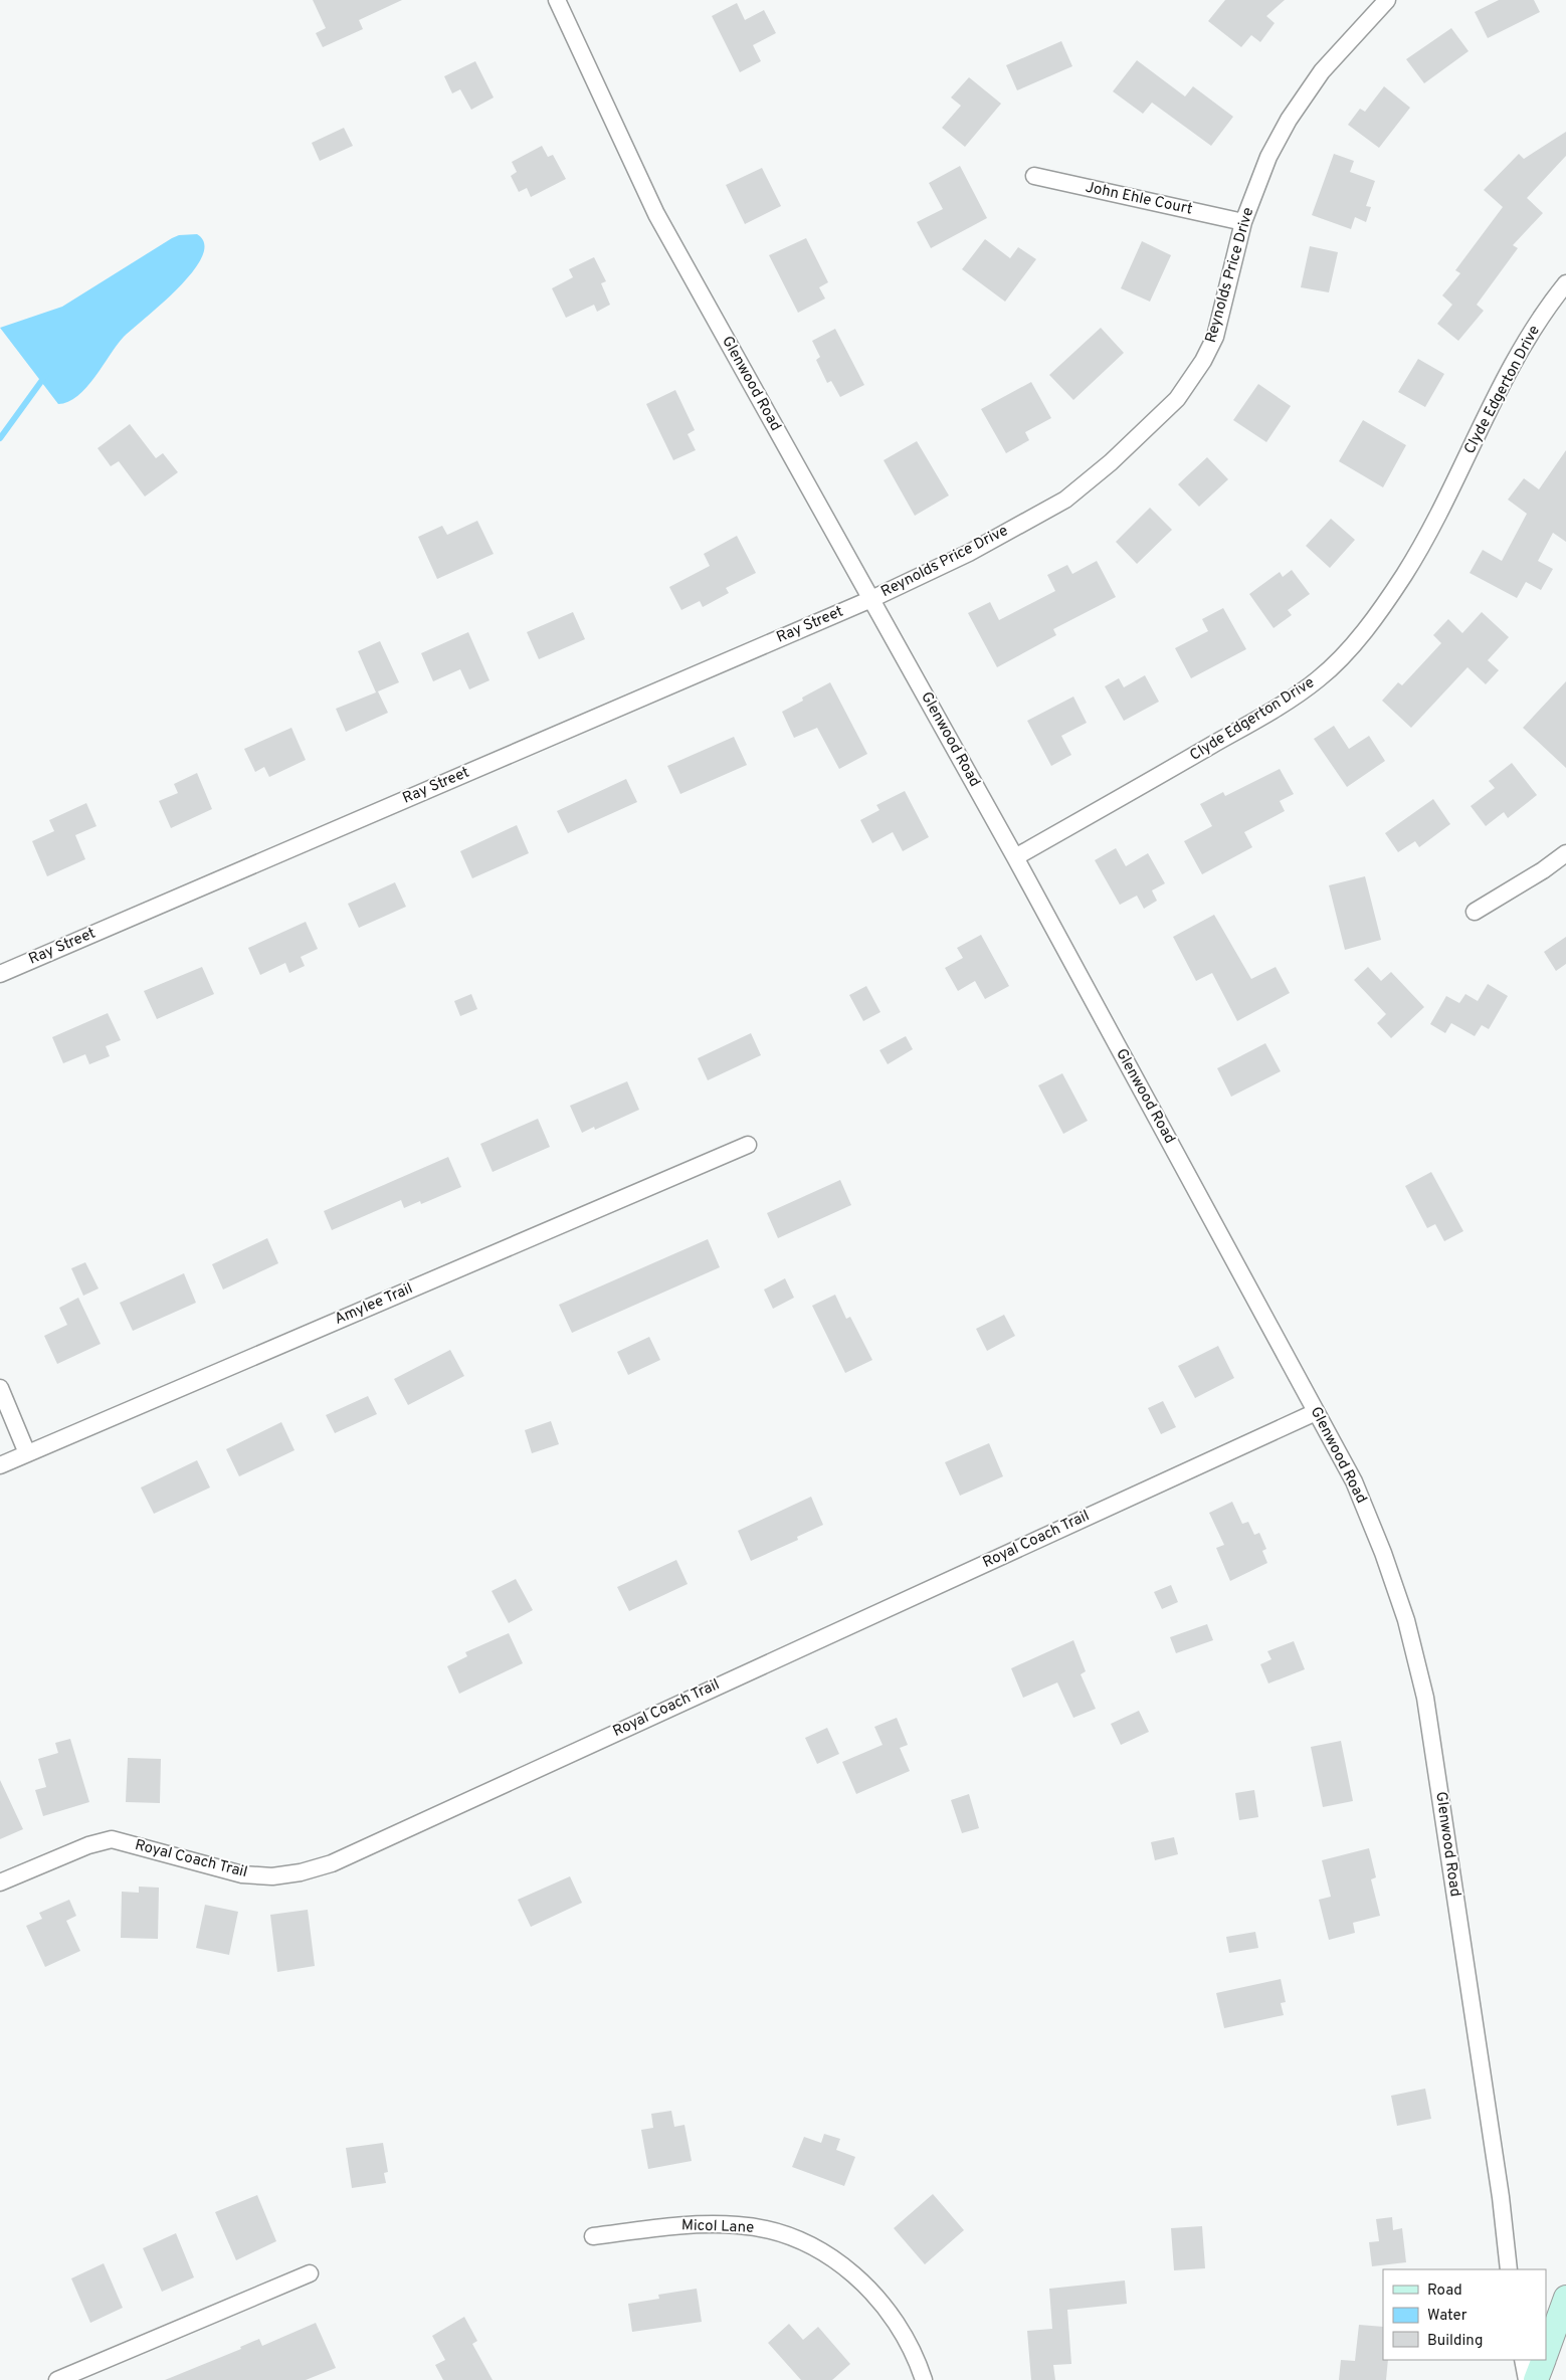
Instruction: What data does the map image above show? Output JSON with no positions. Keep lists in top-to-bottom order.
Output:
{
  "streets": {
    "street": [
      "John Ehle Court",
      "Reynolds Price Drive",
      "Glenwood Road",
      "Clyde Edgerton Drive",
      "Ray Street",
      "Amylee Trail",
      "Royal Coach Trail",
      "Micol Lane"
    ]
  },
  "crossings": [
    ["John Ehle Court", "Reynolds Price Drive"],
    ["Reynolds Price Drive", "Glenwood Road"],
    ["Reynolds Price Drive", "Ray Street"],
    ["Glenwood Road", "Clyde Edgerton Drive"],
    ["Glenwood Road", "Ray Street"],
    ["Glenwood Road", "Royal Coach Trail"]
  ],
  "legend": ["Road", "Water", "Building"]
}
